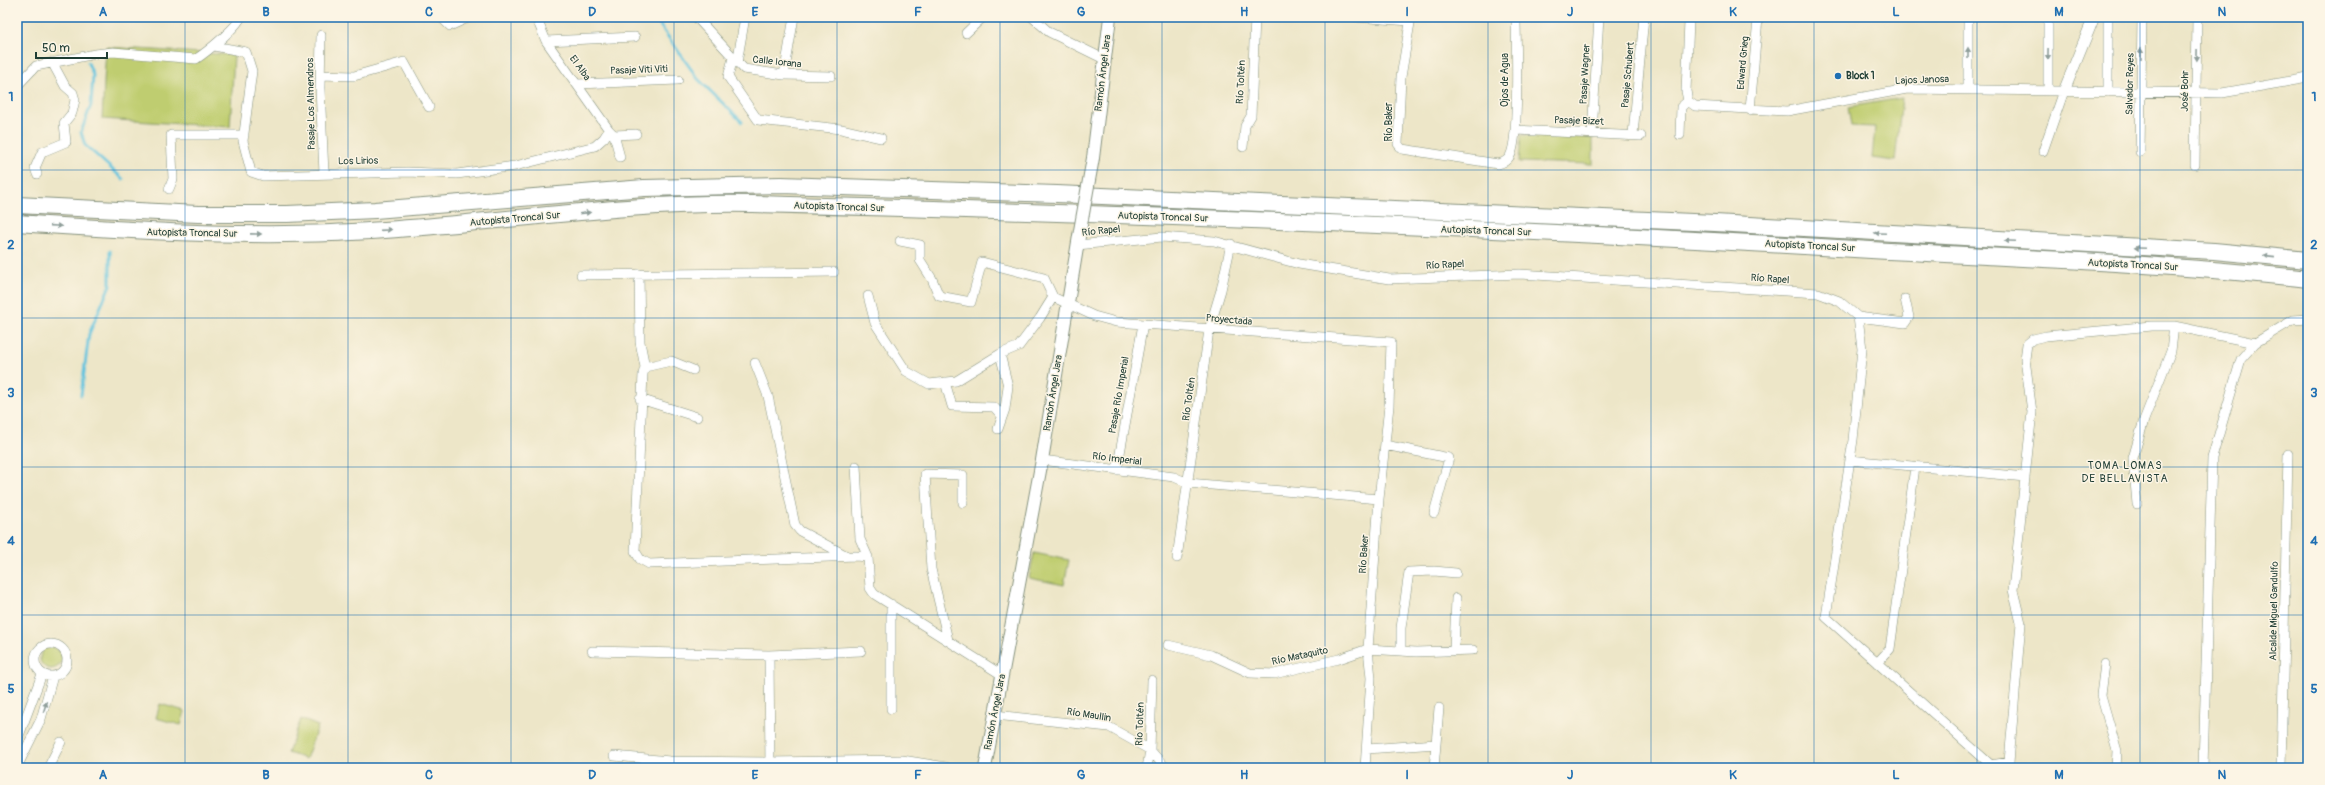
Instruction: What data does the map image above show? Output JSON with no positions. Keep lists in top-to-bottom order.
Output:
{
  "streets": {
    "highway": ["Autopista Troncal Sur"],
    "main road": ["Ramón Ángel Jara"],
    "street": [
      "Calle Iorana",
      "Edward Grieg",
      "El Alba",
      "Pasaje Viti Viti",
      "Pasaje Wagner",
      "Pasaje Schubert",
      "Ojos de Agua",
      "Lajos Janosa",
      "Río Toltén",
      "Salvador Reyes",
      "José Bohr",
      "Pasaje Los Almendros",
      "Pasaje Bizet",
      "Río Baker",
      "Los Lirios",
      "Río Rapel",
      "Proyectada",
      "Pasaje Río Imperial",
      "Río Imperial",
      "Alcalde Miguel Gandulfo",
      "Río Mataquito",
      "Río Maullin"
    ]
  },
  "crossings": [
    ["Edward Grieg", "Lajos Janosa"],
    ["El Alba", "Pasaje Viti Viti"],
    ["El Alba", "Los Lirios"],
    ["Ramón Ángel Jara", "Río Rapel"],
    ["Ramón Ángel Jara", "Proyectada"],
    ["Ramón Ángel Jara", "Río Imperial"],
    ["Ramón Ángel Jara", "Río Maullin"],
    ["Pasaje Wagner", "Pasaje Bizet"],
    ["Pasaje Schubert", "Pasaje Bizet"],
    ["Ojos de Agua", "Pasaje Bizet"],
    ["Ojos de Agua", "Río Baker"],
    ["Lajos Janosa", "Salvador Reyes"],
    ["Lajos Janosa", "José Bohr"],
    ["Río Toltén", "Río Rapel"],
    ["Río Toltén", "Proyectada"],
    ["Río Toltén", "Río Imperial"],
    ["Río Toltén", "Río Maullin"],
    ["Pasaje Los Almendros", "Los Lirios"],
    ["Río Baker", "Proyectada"],
    ["Río Baker", "Río Mataquito"],
    ["Proyectada", "Pasaje Río Imperial"],
    ["Pasaje Río Imperial", "Río Imperial"]
  ],
  "one_way": ["José Bohr"],
  "districts": ["TOMA LOMAS DE BELLAVISTA"],
  "places": ["Block 1"],
  "scale_bar": "50 m",
  "grid": {
    "columns": [
      "A",
      "B",
      "C",
      "D",
      "E",
      "F",
      "G",
      "H",
      "I",
      "J",
      "K",
      "L",
      "M",
      "N"
    ],
    "rows": [
      "1",
      "2",
      "3",
      "4",
      "5"
    ]
  }
}
